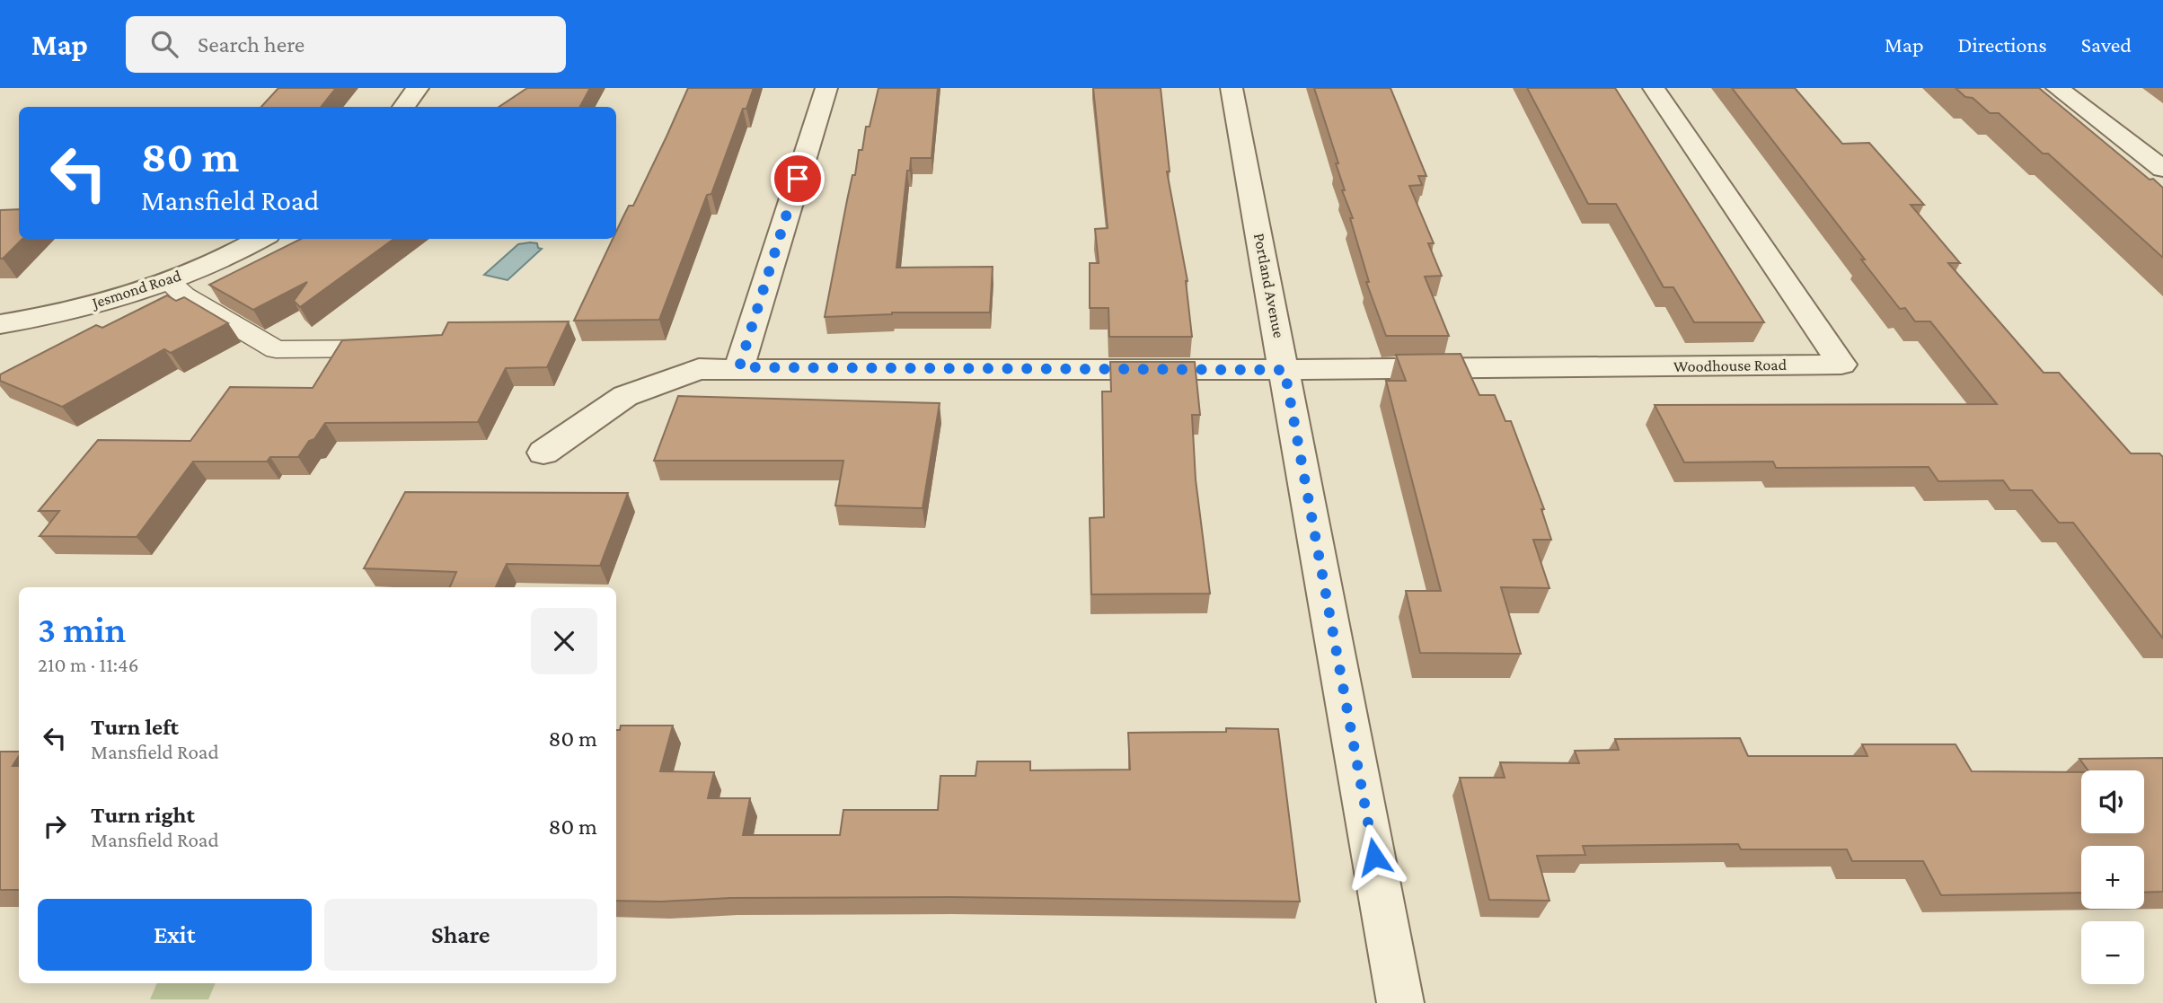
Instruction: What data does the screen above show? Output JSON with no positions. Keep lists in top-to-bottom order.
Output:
{
  "streets": {
    "street": ["Portland Avenue", "Jesmond Road", "Woodhouse Road"]
  },
  "crossings": [
    ["Portland Avenue", "Woodhouse Road"]
  ],
  "page": {
    "header": "Map",
    "search": "Search here",
    "nav": ["Map", "Directions", "Saved"],
    "turn": ["80 m", "Mansfield Road"],
    "heading": ["3 min", "210 m · 11:46"],
    "list": [
      {
        "name": "Turn left",
        "note": "Mansfield Road",
        "value": "80 m"
      },
      {
        "name": "Turn right",
        "note": "Mansfield Road",
        "value": "80 m"
      }
    ],
    "map_buttons": ["+", "−"],
    "buttons": ["Exit", "Share"]
  }
}
